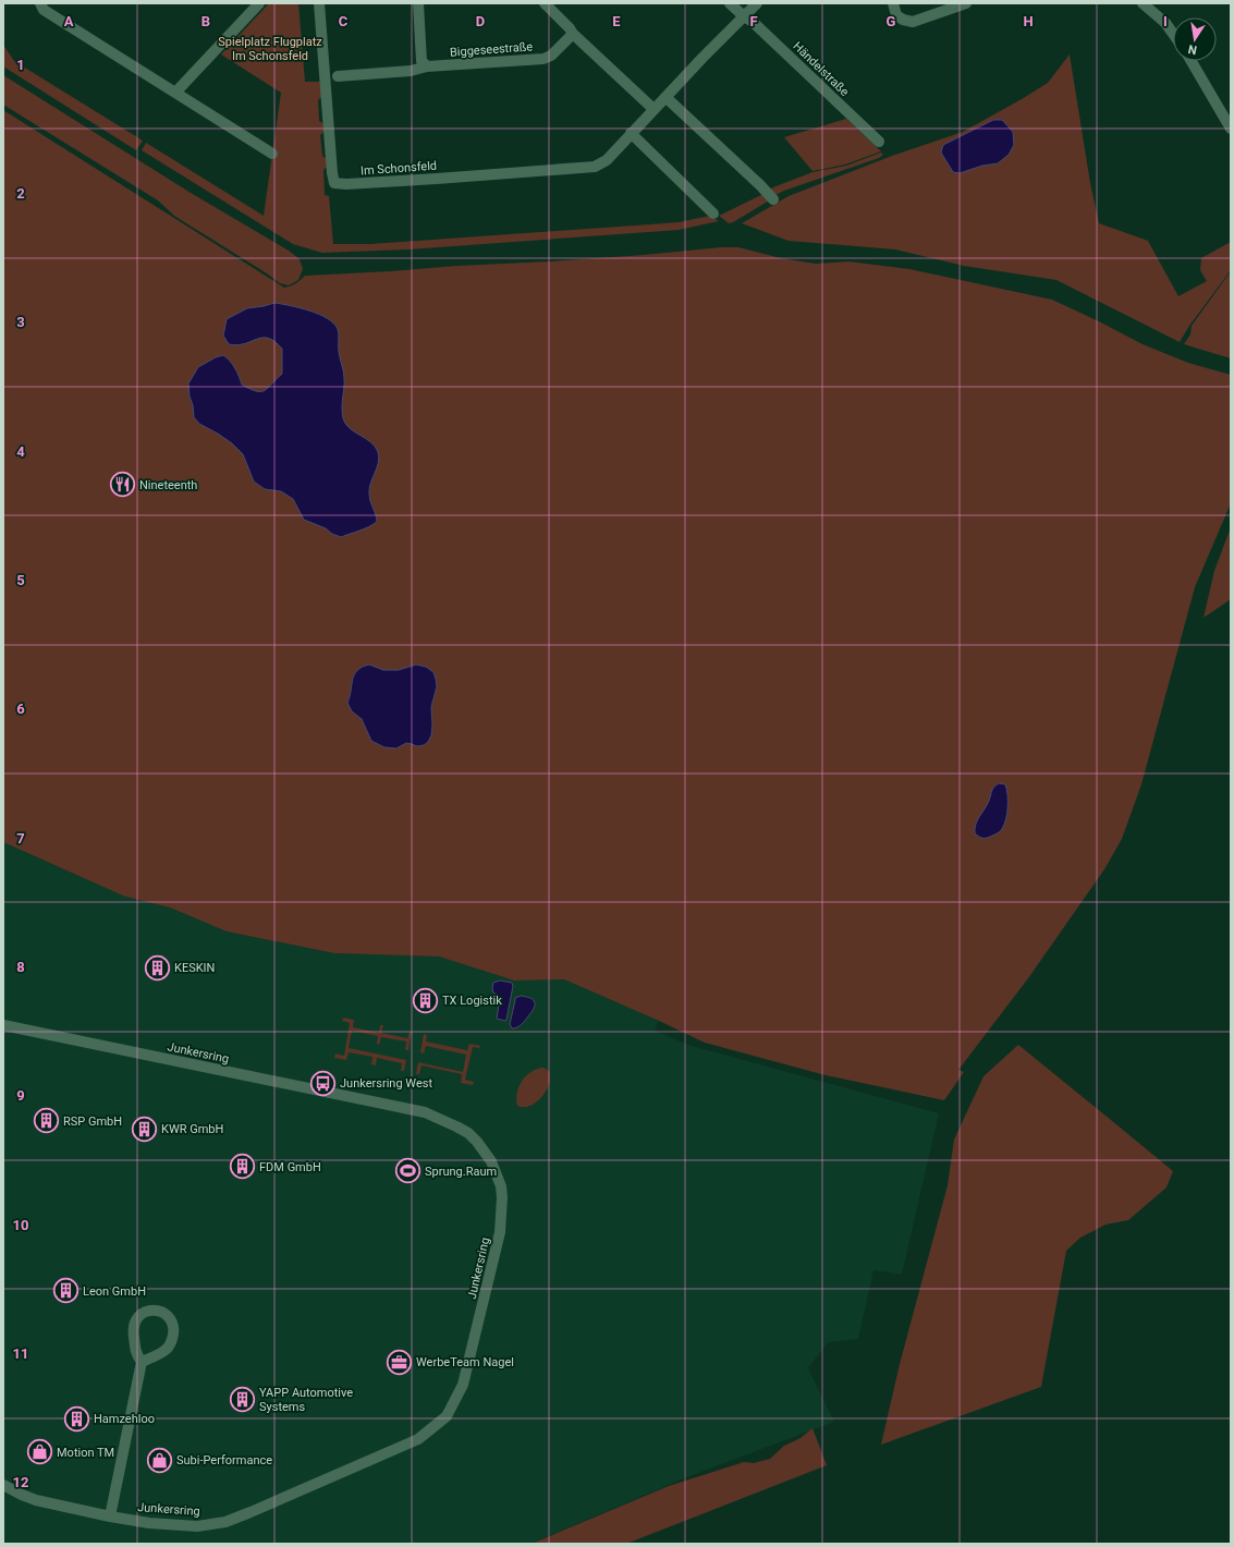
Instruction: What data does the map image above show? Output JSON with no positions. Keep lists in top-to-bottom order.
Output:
{
  "streets": {
    "street": [
      "Biggeseestraße",
      "Händelstraße",
      "Im Schonsfeld",
      "Junkersring"
    ]
  },
  "crossings": [
    ["Händelstraße", "Im Schonsfeld"]
  ],
  "parks": ["Spielplatz Flugplatz Im Schonsfeld"],
  "places": {
    "restaurant": ["Nineteenth"],
    "building": [
      "KESKIN",
      "TX Logistik",
      "RSP GmbH",
      "KWR GmbH",
      "FDM GmbH",
      "Leon GmbH",
      "YAPP Automotive Systems",
      "Hamzehloo"
    ],
    "bus stop": ["Junkersring West"],
    "sports": ["Sprung.Raum"],
    "office": ["WerbeTeam Nagel"],
    "shop": ["Motion TM", "Subi-Performance"]
  },
  "north": "bottom",
  "grid": {
    "columns": [
      "A",
      "B",
      "C",
      "D",
      "E",
      "F",
      "G",
      "H",
      "I"
    ],
    "rows": [
      "1",
      "2",
      "3",
      "4",
      "5",
      "6",
      "7",
      "8",
      "9",
      "10",
      "11",
      "12"
    ]
  }
}
